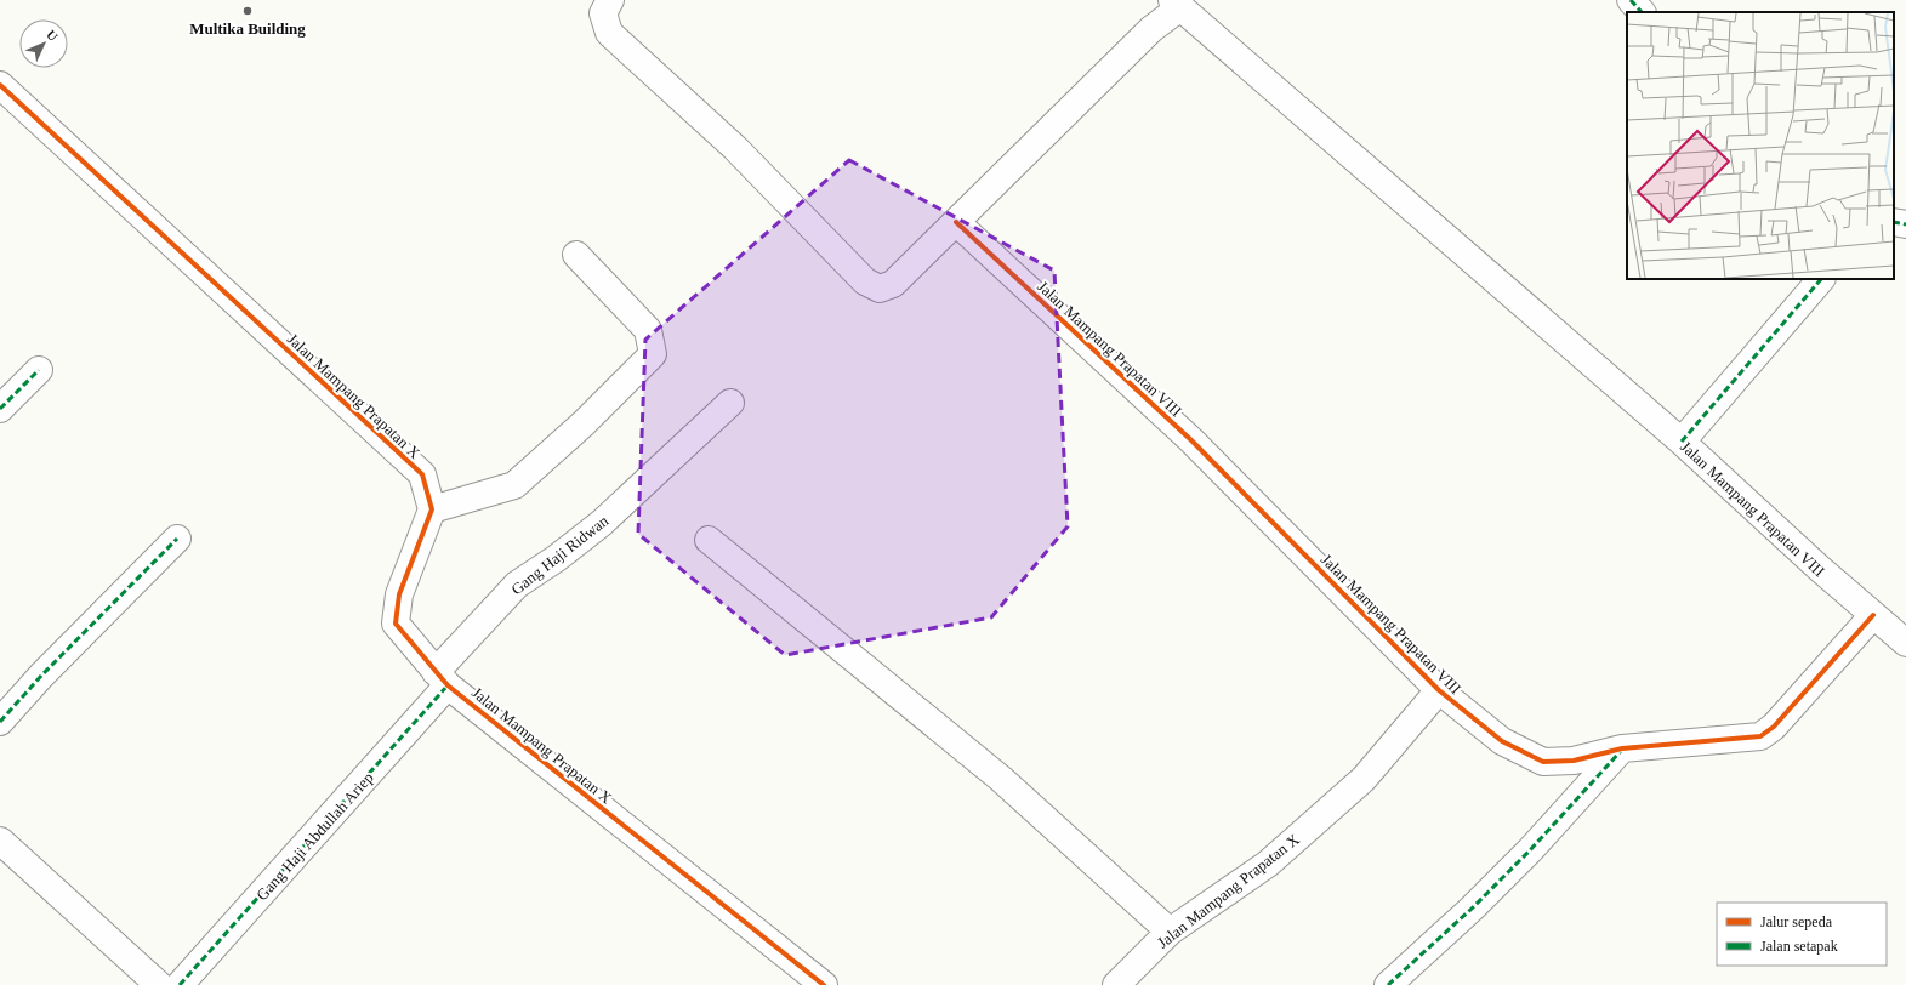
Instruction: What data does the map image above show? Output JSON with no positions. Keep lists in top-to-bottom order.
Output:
{
  "streets": {
    "street": [
      "Jalan Mampang Prapatan VIII",
      "Jalan Mampang Prapatan X",
      "Gang Haji Ridwan",
      "Gang Haji Abdullah Ariep"
    ]
  },
  "crossings": [
    ["Jalan Mampang Prapatan VIII", "Jalan Mampang Prapatan X"],
    ["Jalan Mampang Prapatan X", "Gang Haji Ridwan"],
    ["Jalan Mampang Prapatan X", "Gang Haji Abdullah Ariep"],
    ["Gang Haji Ridwan", "Gang Haji Abdullah Ariep"]
  ],
  "places": ["Multika Building"],
  "legend": ["Jalur sepeda", "Jalan setapak"],
  "north": "top right"
}
